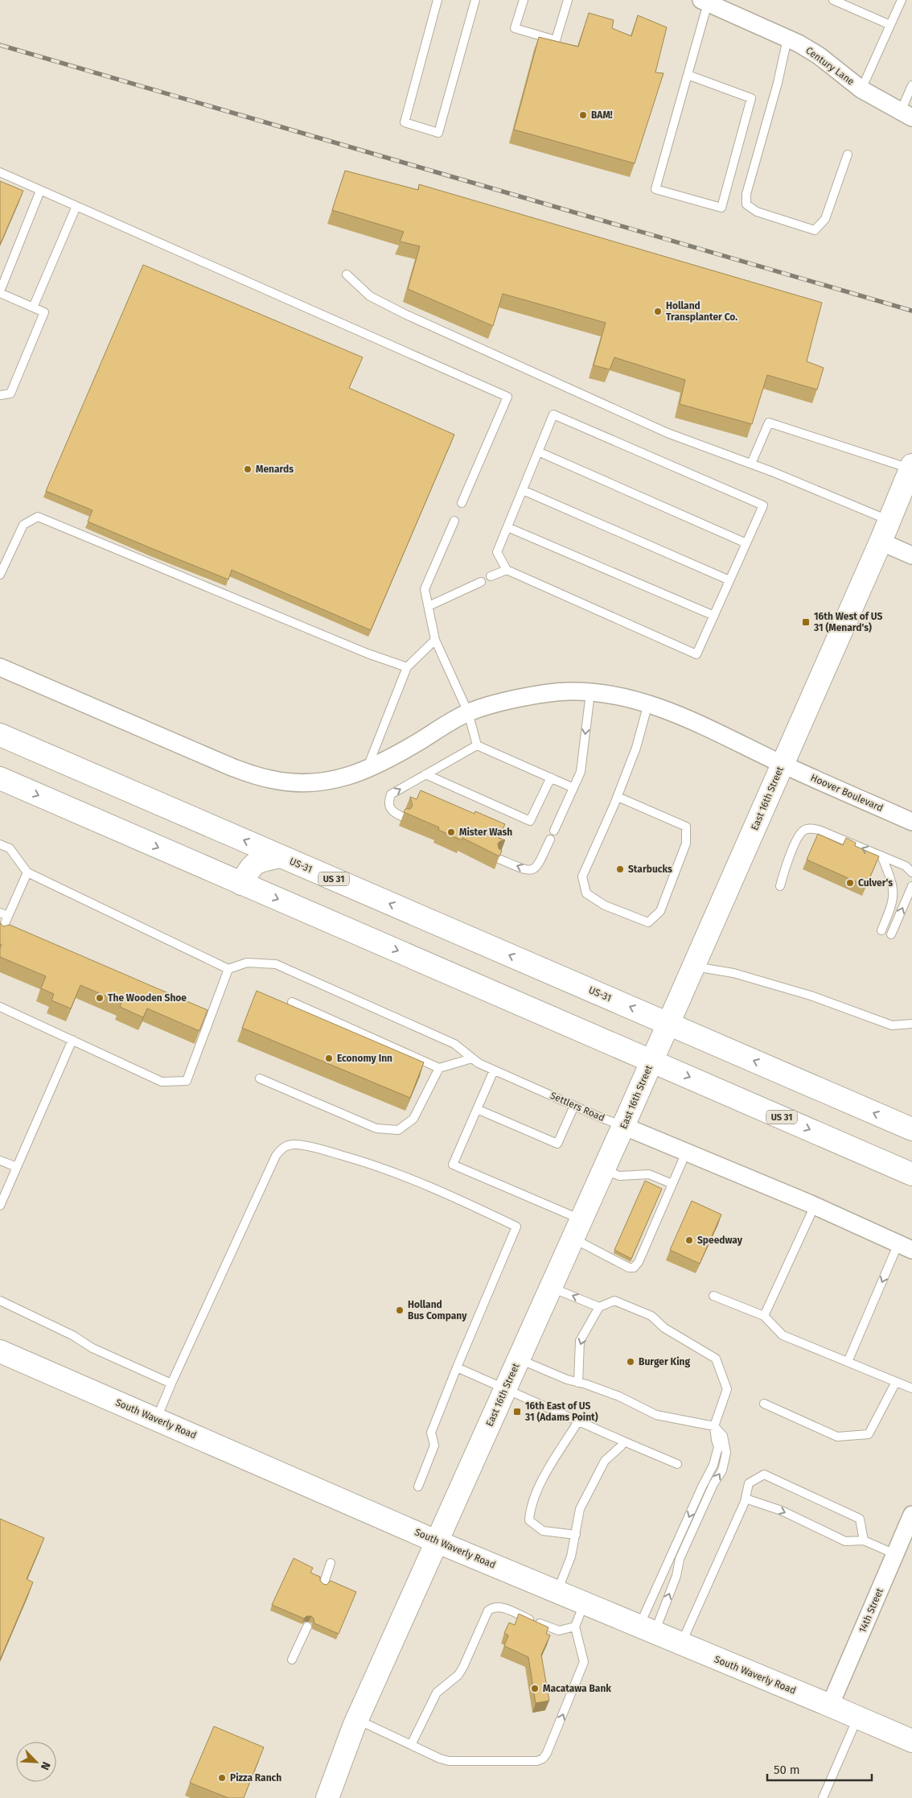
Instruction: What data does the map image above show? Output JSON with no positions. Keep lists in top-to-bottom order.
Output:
{
  "streets": {
    "main road": [
      "East 16th Street",
      "US-31",
      "US 31",
      "South Waverly Road"
    ],
    "street": [
      "Century Lane",
      "Hoover Boulevard",
      "Settlers Road",
      "14th Street"
    ]
  },
  "crossings": [
    ["Hoover Boulevard", "East 16th Street"],
    ["East 16th Street", "US-31"],
    ["East 16th Street", "US 31"],
    ["East 16th Street", "Settlers Road"],
    ["East 16th Street", "South Waverly Road"],
    ["US-31", "US 31"],
    ["South Waverly Road", "14th Street"]
  ],
  "places": {
    "other": [
      "BAM!",
      "Holland Transplanter Co.",
      "Menards",
      "Mister Wash",
      "Starbucks",
      "Culver's",
      "The Wooden Shoe",
      "Economy Inn",
      "Speedway",
      "Holland Bus Company",
      "Burger King",
      "Macatawa Bank",
      "Pizza Ranch"
    ],
    "transit": ["16th West of US 31 (Menard's)", "16th East of US 31 (Adams Point)"]
  },
  "scale_bar": "50 m",
  "north": "bottom right"
}
